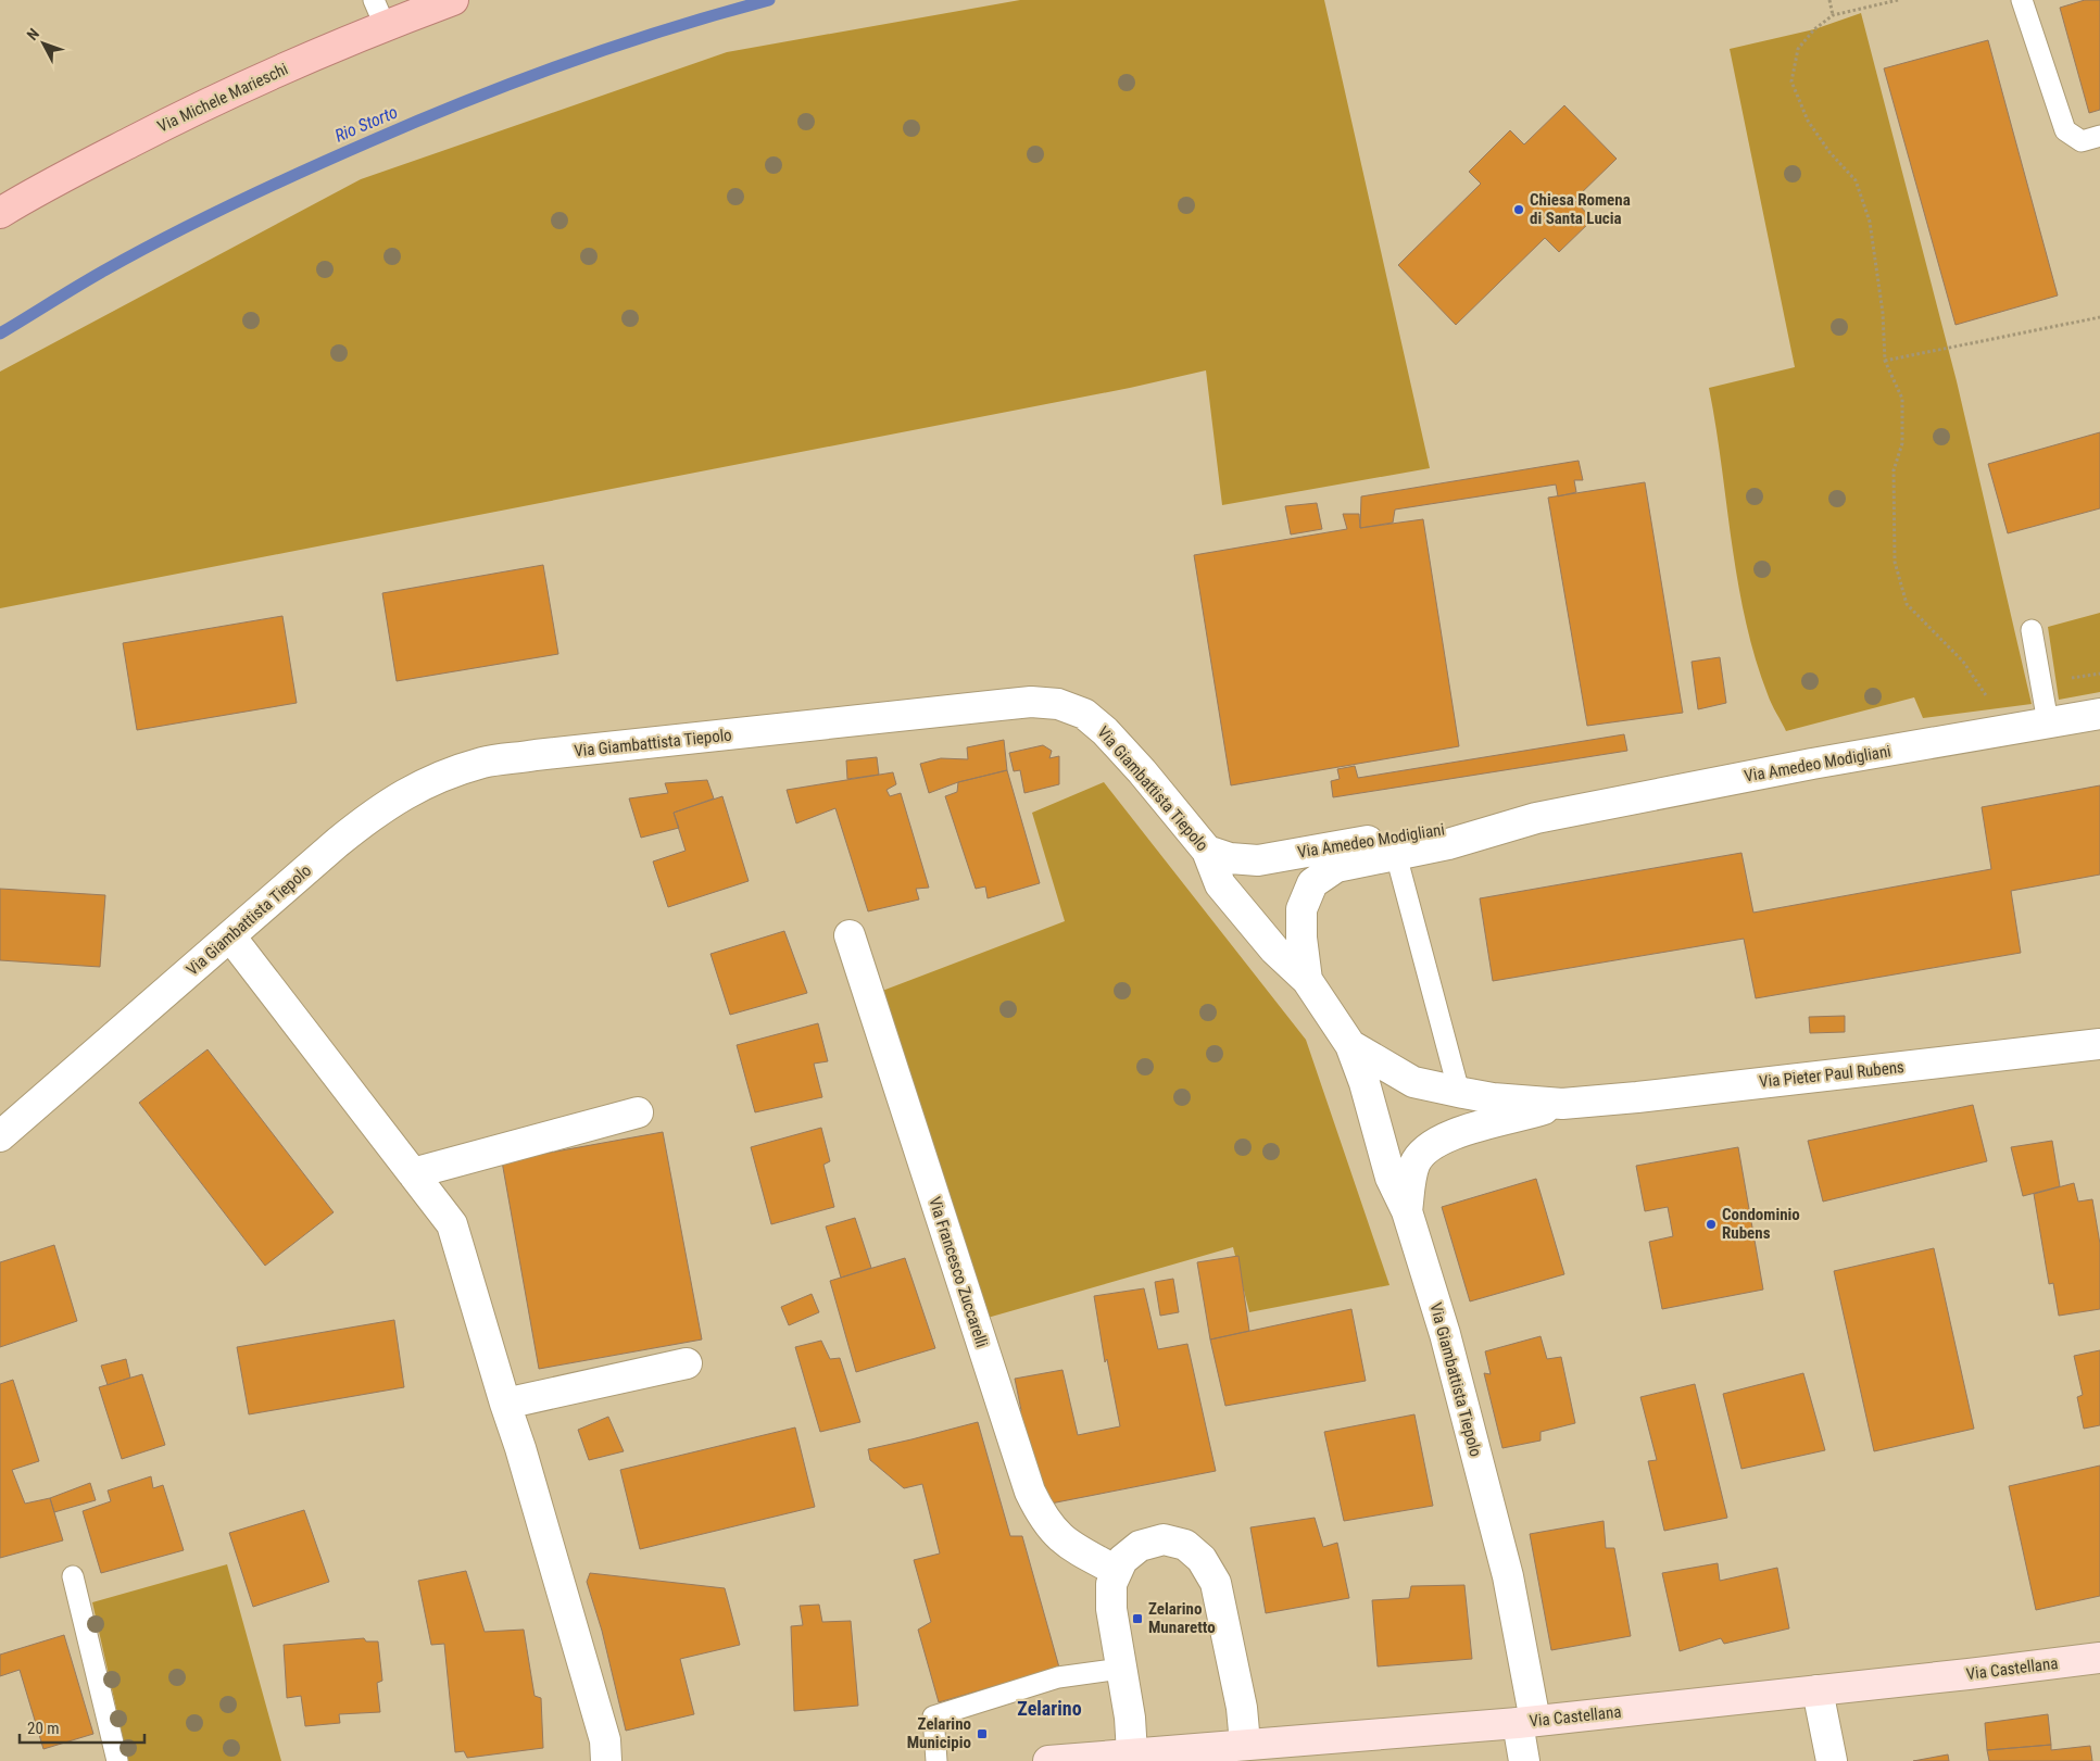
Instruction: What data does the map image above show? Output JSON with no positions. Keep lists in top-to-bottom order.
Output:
{
  "streets": {
    "main road": ["Via Michele Marieschi"],
    "street": [
      "Via Giambattista Tiepolo",
      "Via Amedeo Modigliani",
      "Via Pieter Paul Rubens",
      "Via Francesco Zuccarelli",
      "Via Castellana"
    ]
  },
  "crossings": [
    ["Via Giambattista Tiepolo", "Via Amedeo Modigliani"],
    ["Via Giambattista Tiepolo", "Via Pieter Paul Rubens"],
    ["Via Giambattista Tiepolo", "Via Castellana"]
  ],
  "districts": ["Zelarino"],
  "water": ["Rio Storto"],
  "places": {
    "other": ["Chiesa Romena di Santa Lucia", "Condominio Rubens"],
    "transit": ["Zelarino Munaretto", "Zelarino Municipio"]
  },
  "scale_bar": "20 m",
  "north": "top left"
}
